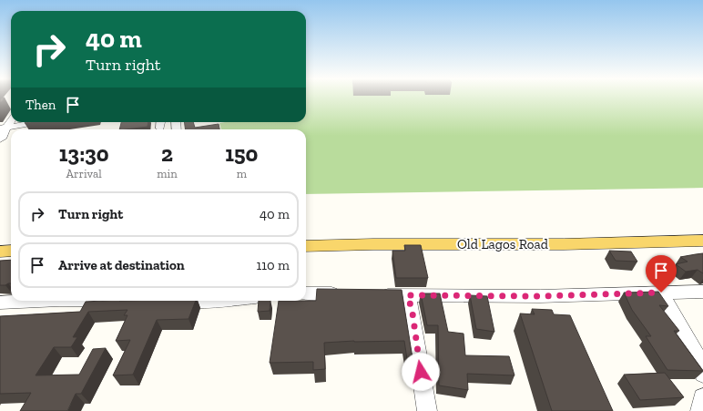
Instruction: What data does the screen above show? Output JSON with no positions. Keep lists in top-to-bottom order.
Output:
{
  "streets": {
    "main road": ["Old Lagos Road"]
  },
  "page": {
    "turn": ["40 m", "Turn right"],
    "then": "Then",
    "eta": [
      "13:30",
      "Arrival",
      "2",
      "min",
      "150",
      "m"
    ],
    "list": [
      {
        "name": "Turn right",
        "value": "40 m"
      },
      {
        "name": "Arrive at destination",
        "value": "110 m"
      }
    ]
  }
}
